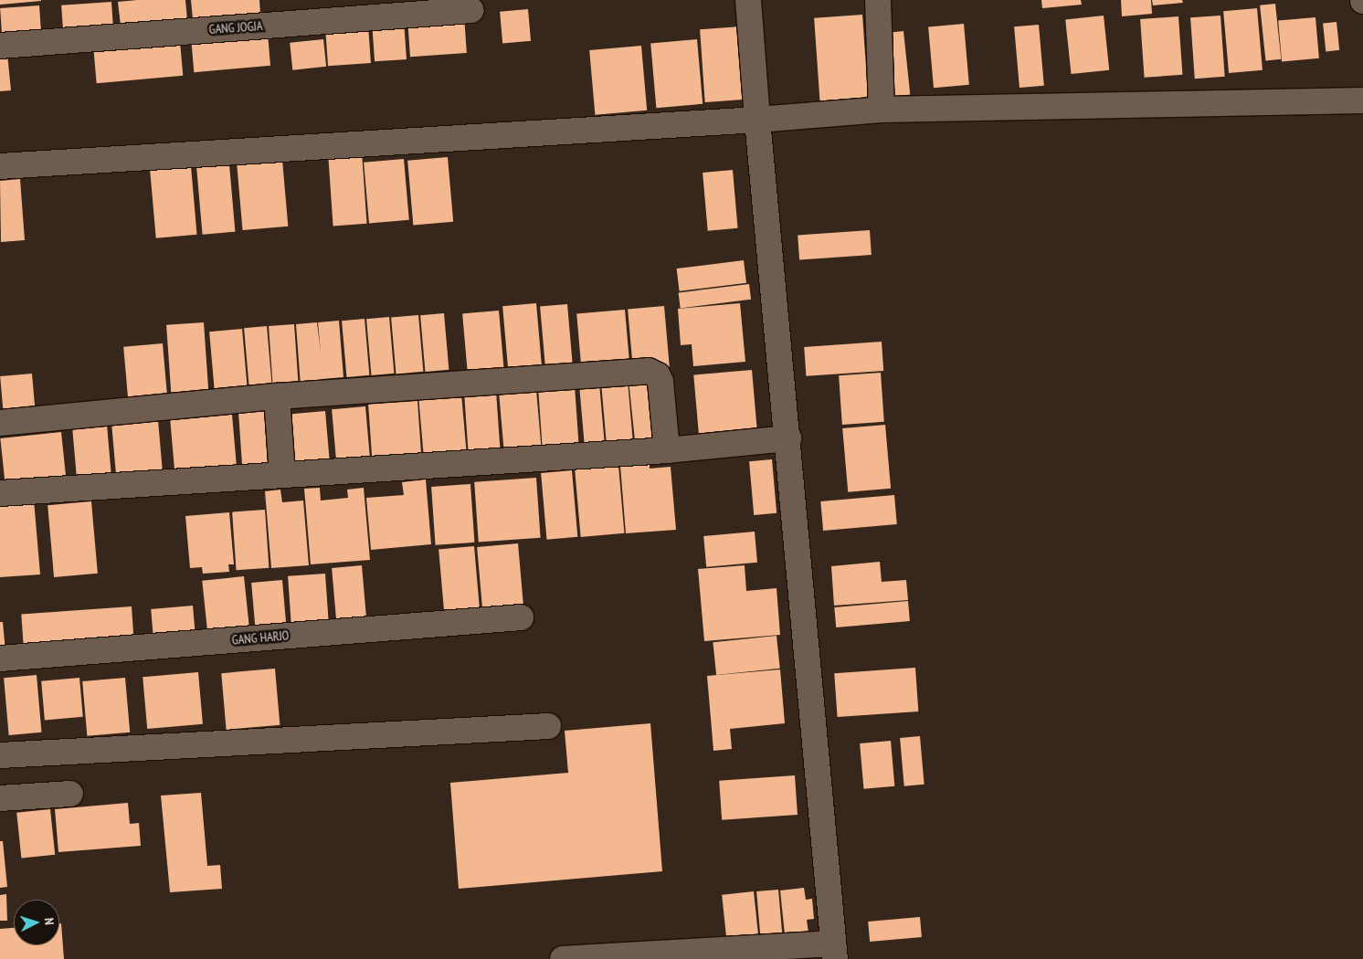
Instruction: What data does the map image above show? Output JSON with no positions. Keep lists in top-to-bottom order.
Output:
{
  "streets": {
    "street": ["GANG JOGJA", "GANG HARJO"]
  },
  "north": "right"
}
